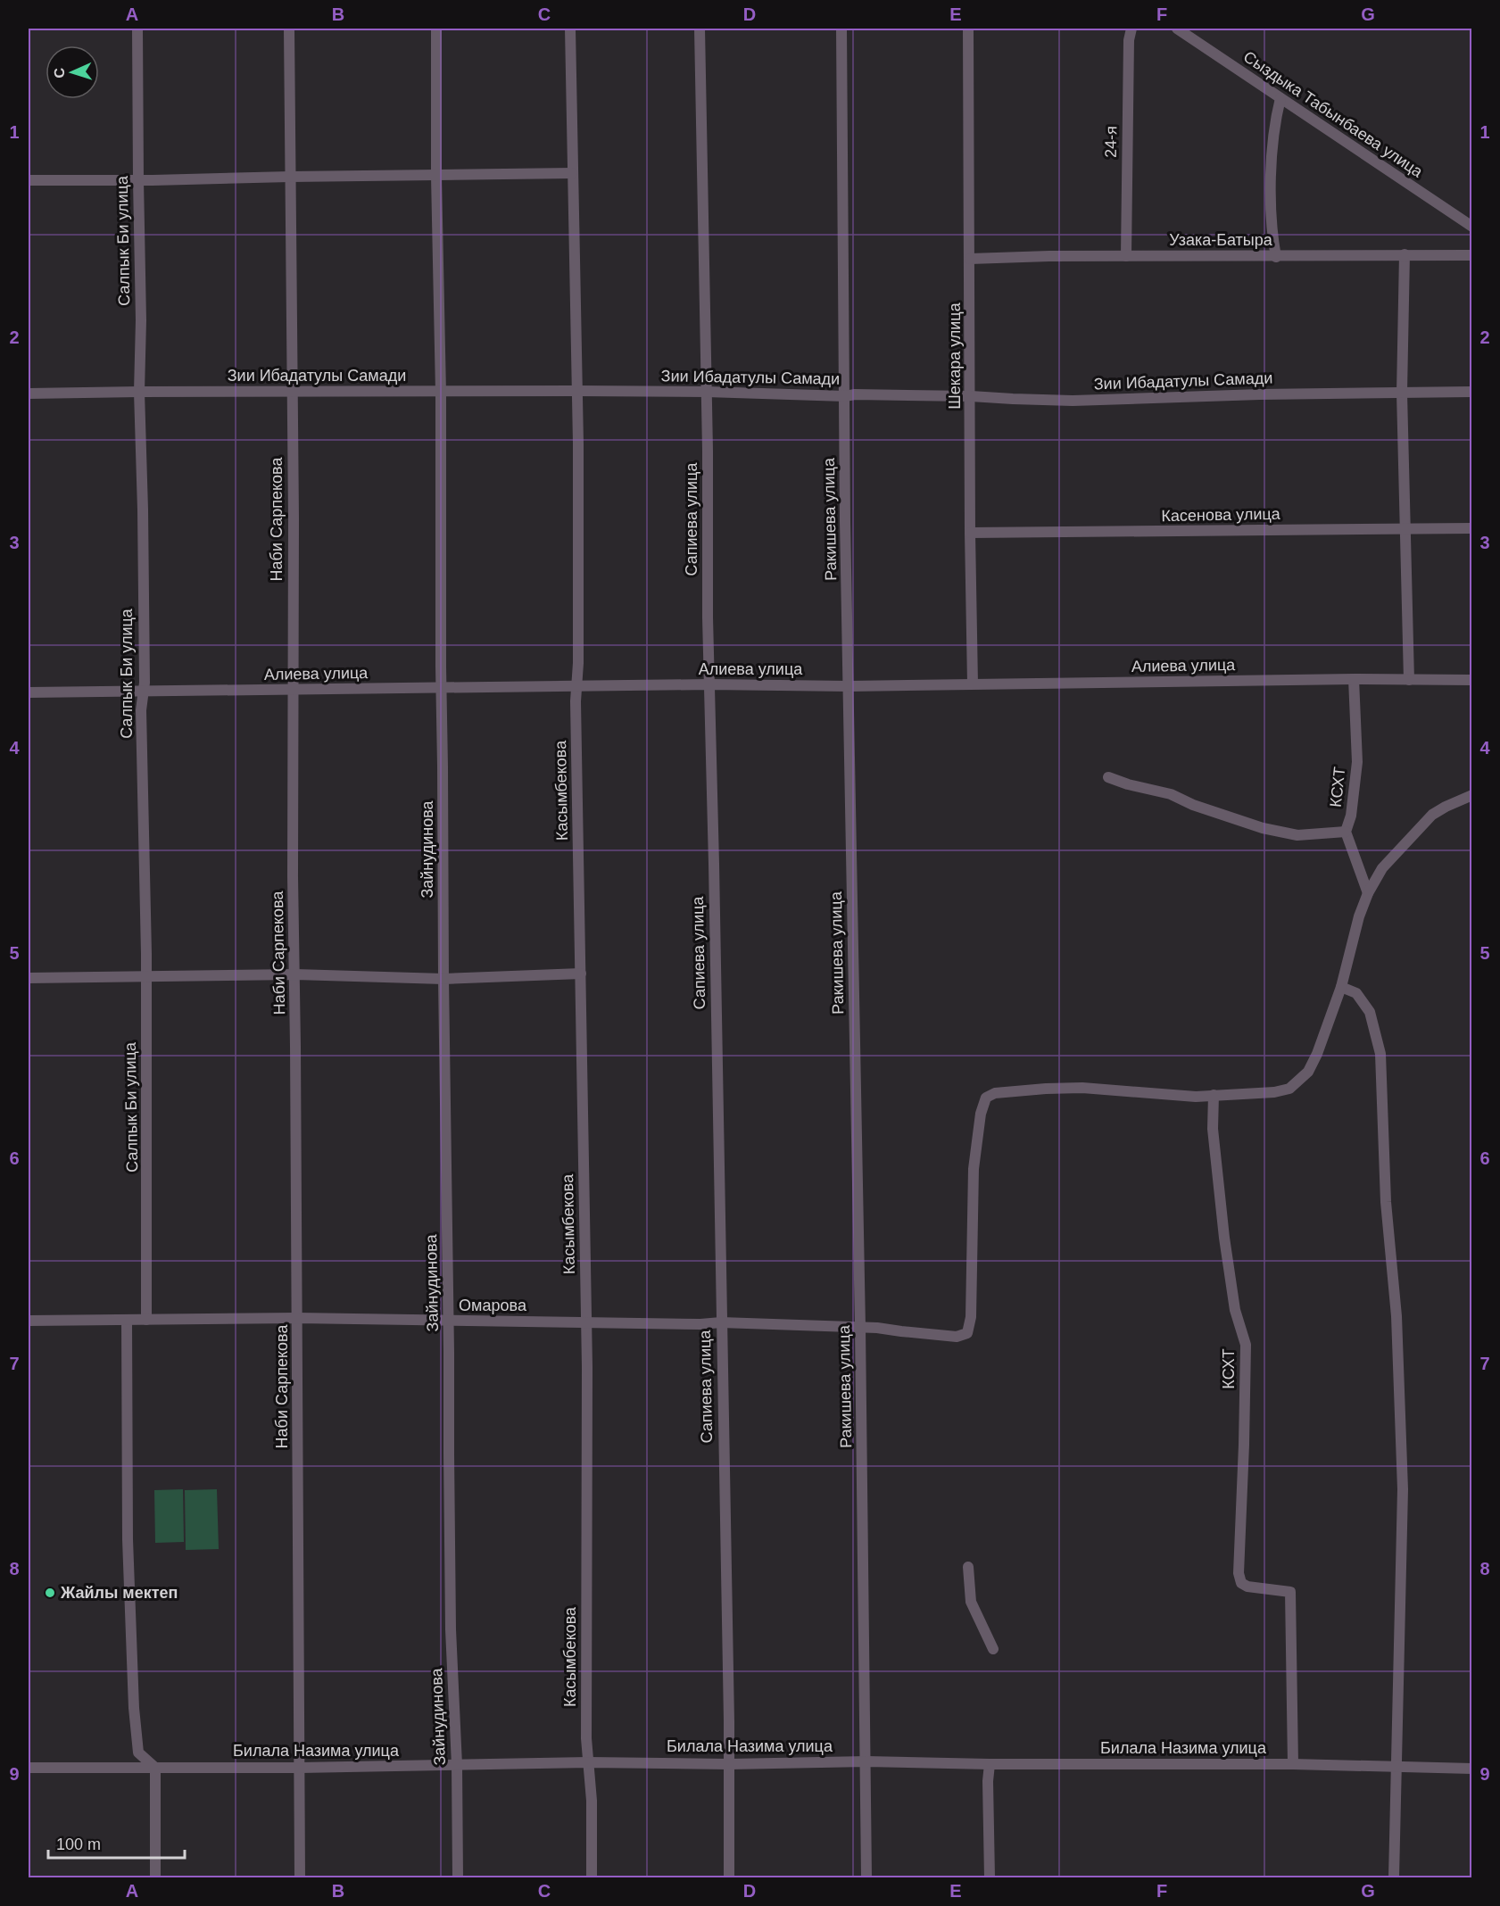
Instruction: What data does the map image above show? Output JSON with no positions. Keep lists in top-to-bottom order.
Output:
{
  "streets": {
    "street": [
      "Сыздыка Табынбаева улица",
      "24-я",
      "Узака-Батыра",
      "Салпык Би улица",
      "Шекара улица",
      "Зии Ибадатулы Самади",
      "Касенова улица",
      "Наби Сарпекова",
      "Сапиева улица",
      "Ракишева улица",
      "Алиева улица",
      "КСХТ",
      "Касымбекова",
      "Зайнудинова",
      "Омарова",
      "Билала Назима улица"
    ]
  },
  "crossings": [
    ["24-я", "Узака-Батыра"],
    ["Узака-Батыра", "Шекара улица"],
    ["Салпык Би улица", "Зии Ибадатулы Самади"],
    ["Салпык Би улица", "Алиева улица"],
    ["Салпык Би улица", "Омарова"],
    ["Шекара улица", "Зии Ибадатулы Самади"],
    ["Шекара улица", "Касенова улица"],
    ["Шекара улица", "Алиева улица"],
    ["Зии Ибадатулы Самади", "Наби Сарпекова"],
    ["Зии Ибадатулы Самади", "Сапиева улица"],
    ["Зии Ибадатулы Самади", "Ракишева улица"],
    ["Зии Ибадатулы Самади", "Касымбекова"],
    ["Зии Ибадатулы Самади", "Зайнудинова"],
    ["Наби Сарпекова", "Алиева улица"],
    ["Наби Сарпекова", "Омарова"],
    ["Наби Сарпекова", "Билала Назима улица"],
    ["Сапиева улица", "Алиева улица"],
    ["Сапиева улица", "Омарова"],
    ["Сапиева улица", "Билала Назима улица"],
    ["Ракишева улица", "Алиева улица"],
    ["Ракишева улица", "Омарова"],
    ["Ракишева улица", "Билала Назима улица"],
    ["Алиева улица", "КСХТ"],
    ["Алиева улица", "Касымбекова"],
    ["Алиева улица", "Зайнудинова"],
    ["КСХТ", "Омарова"],
    ["КСХТ", "Билала Назима улица"],
    ["Касымбекова", "Омарова"],
    ["Касымбекова", "Билала Назима улица"],
    ["Зайнудинова", "Омарова"],
    ["Зайнудинова", "Билала Назима улица"]
  ],
  "places": ["Жайлы мектеп"],
  "scale_bar": "100 m",
  "north": "left",
  "grid": {
    "columns": [
      "A",
      "B",
      "C",
      "D",
      "E",
      "F",
      "G"
    ],
    "rows": [
      "1",
      "2",
      "3",
      "4",
      "5",
      "6",
      "7",
      "8",
      "9"
    ]
  }
}
